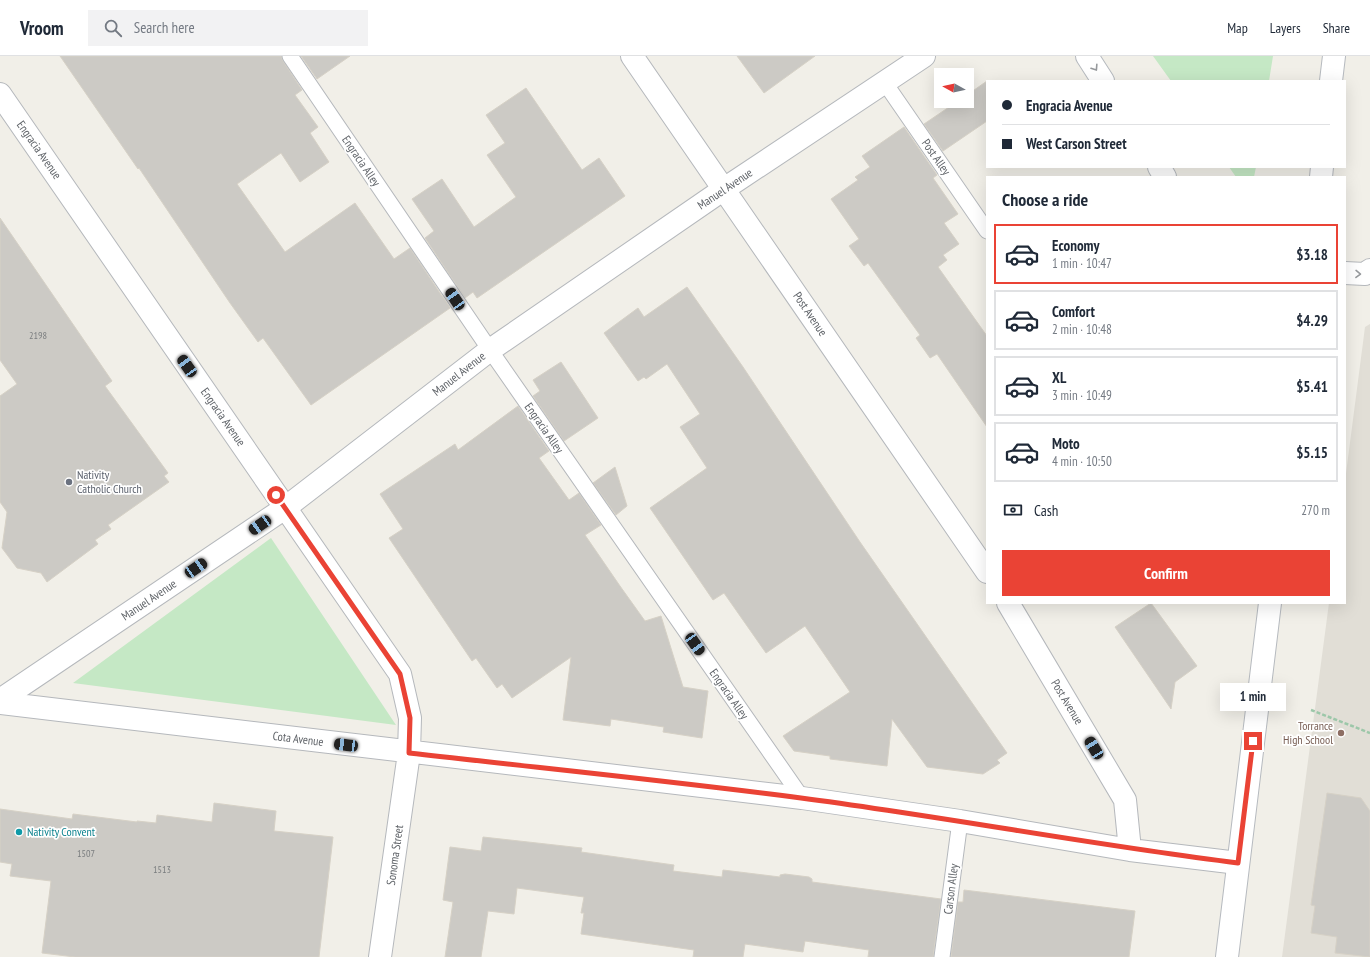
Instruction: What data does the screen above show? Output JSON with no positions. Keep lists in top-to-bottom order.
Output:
{
  "streets": {
    "street": [
      "Engracia Avenue",
      "Manuel Avenue",
      "Post Avenue",
      "Cota Avenue",
      "Sonoma Street"
    ],
    "lane": ["Post Alley", "Engracia Alley", "Carson Alley"]
  },
  "crossings": [
    ["Engracia Avenue", "Manuel Avenue"],
    ["Engracia Avenue", "Cota Avenue"],
    ["Engracia Avenue", "Sonoma Street"],
    ["Post Alley", "Manuel Avenue"],
    ["Engracia Alley", "Manuel Avenue"],
    ["Engracia Alley", "Cota Avenue"],
    ["Manuel Avenue", "Post Avenue"],
    ["Manuel Avenue", "Cota Avenue"],
    ["Post Avenue", "Cota Avenue"],
    ["Cota Avenue", "Sonoma Street"],
    ["Cota Avenue", "Carson Alley"]
  ],
  "places": ["Nativity Catholic Church", "Torrance High School", "Nativity Convent"],
  "house_numbers": ["2198", "1507", "1513"],
  "north": "left",
  "page": {
    "header": "Vroom",
    "search": "Search here",
    "nav": ["Map", "Layers", "Share"],
    "banner": ["Engracia Avenue", "West Carson Street"],
    "heading": "Choose a ride",
    "list": [
      {
        "name": "Economy",
        "note": "1 min · 10:47",
        "value": "$3.18"
      },
      {
        "name": "Comfort",
        "note": "2 min · 10:48",
        "value": "$4.29"
      },
      {
        "name": "XL",
        "note": "3 min · 10:49",
        "value": "$5.41"
      },
      {
        "name": "Moto",
        "note": "4 min · 10:50",
        "value": "$5.15"
      }
    ],
    "pay": ["Cash", "270 m"],
    "buttons": "Confirm",
    "bubble": "1 min"
  }
}
